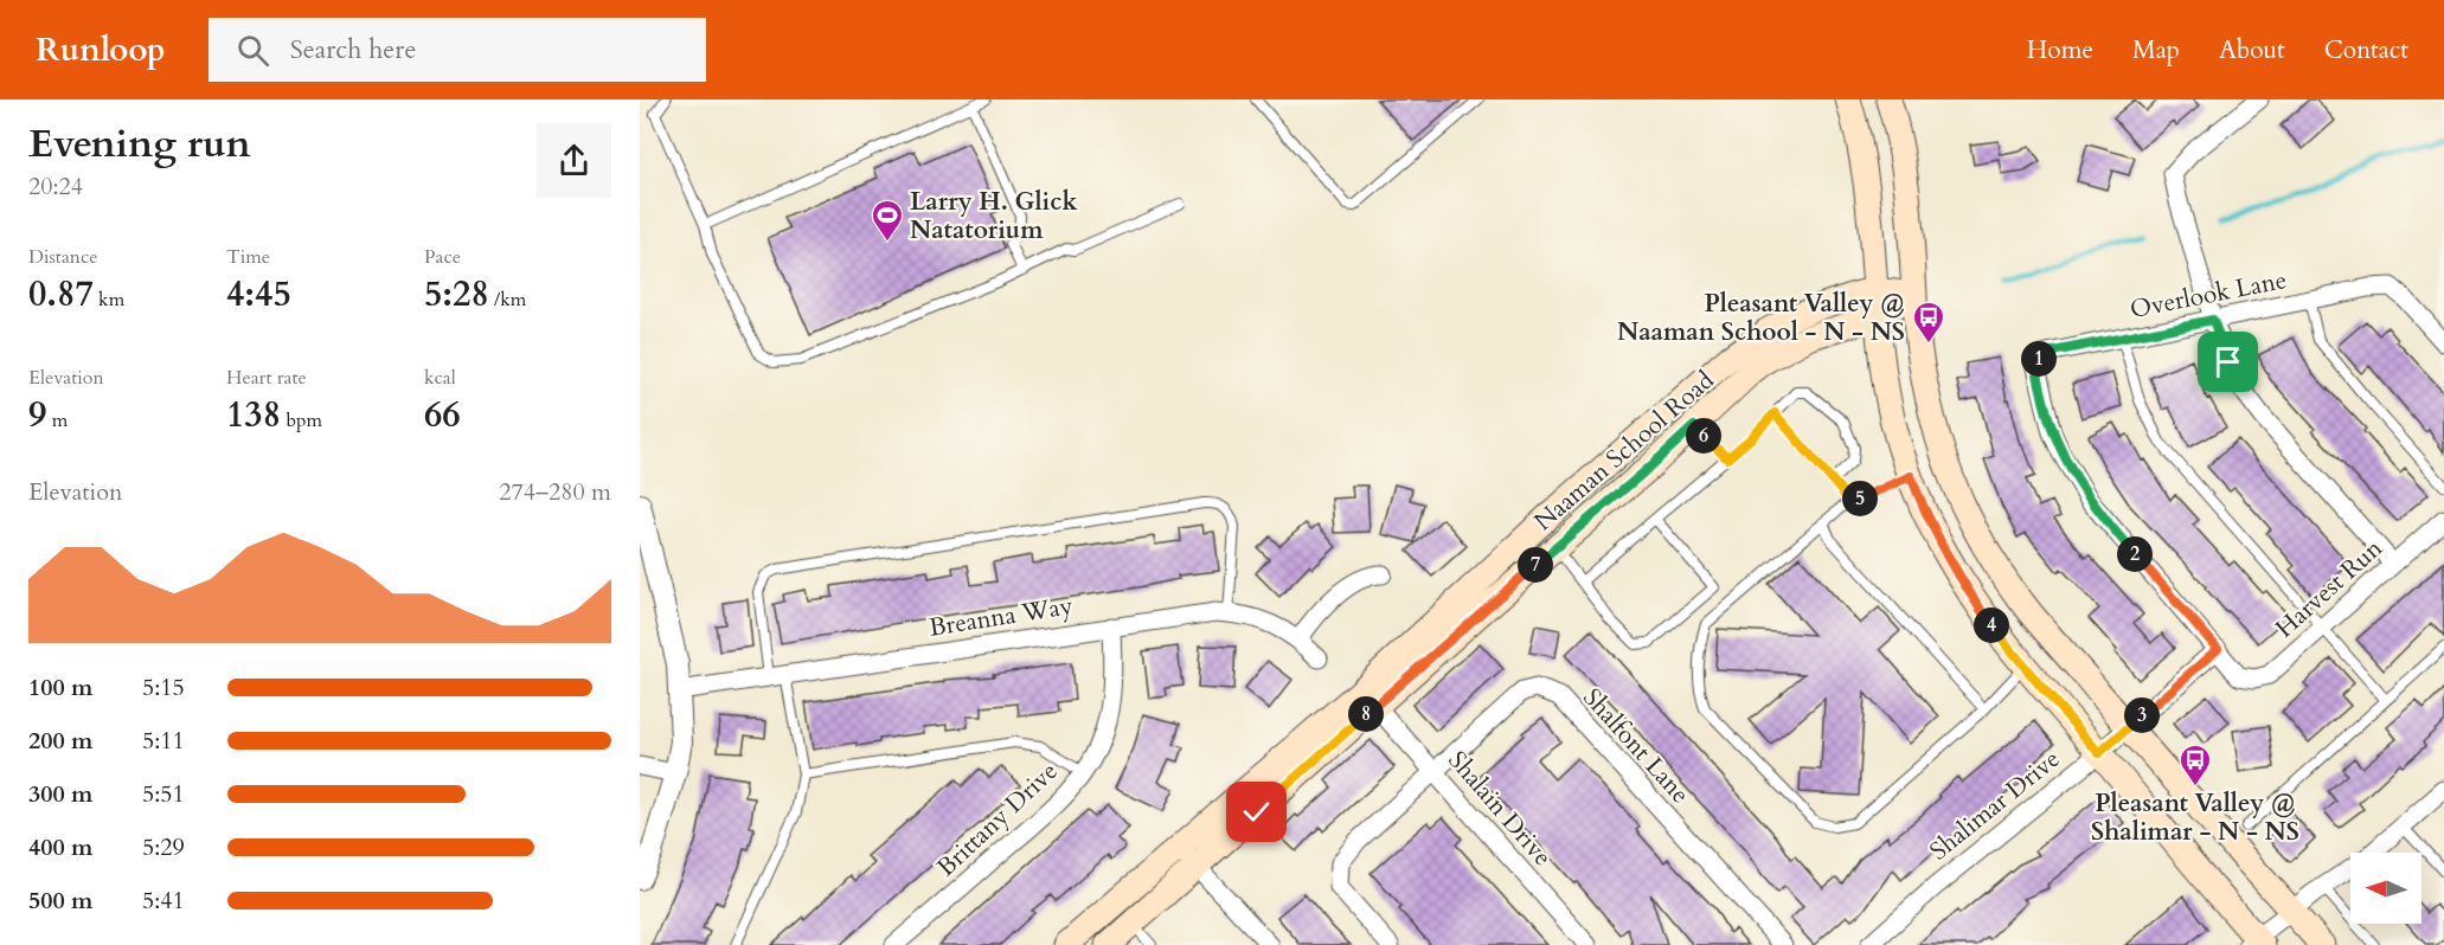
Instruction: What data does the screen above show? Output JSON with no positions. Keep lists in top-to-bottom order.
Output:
{
  "streets": {
    "main road": ["Naaman School Road"],
    "street": [
      "Overlook Lane",
      "Harvest Run",
      "Breanna Way",
      "Shalfont Lane",
      "Shalimar Drive",
      "Shalain Drive",
      "Brittany Drive"
    ]
  },
  "crossings": [
    ["Overlook Lane", "Harvest Run"],
    ["Overlook Lane", "Shalimar Drive"],
    ["Naaman School Road", "Shalain Drive"],
    ["Harvest Run", "Shalimar Drive"],
    ["Breanna Way", "Brittany Drive"],
    ["Shalfont Lane", "Shalain Drive"]
  ],
  "places": {
    "sports": ["Larry H. Glick Natatorium"],
    "bus stop": ["Pleasant Valley @ Naaman School - N - NS", "Pleasant Valley @ Shalimar - N - NS"]
  },
  "north": "left",
  "page": {
    "header": "Runloop",
    "search": "Search here",
    "nav": [
      "Home",
      "Map",
      "About",
      "Contact"
    ],
    "heading": ["Evening run", "20:24"],
    "stats": [
      ["Distance", "0.87 km"],
      ["Time", "4:45"],
      ["Pace", "5:28 /km"],
      ["Elevation", "9 m"],
      ["Heart rate", "138 bpm"],
      ["kcal", "66"]
    ],
    "pins": [
      "1",
      "6",
      "5",
      "2",
      "7",
      "4",
      "8",
      "3"
    ],
    "chart": ["Elevation", "274–280 m"],
    "list": [
      {
        "name": "100 m",
        "note": "5:15"
      },
      {
        "name": "200 m",
        "note": "5:11"
      },
      {
        "name": "300 m",
        "note": "5:51"
      },
      {
        "name": "400 m",
        "note": "5:29"
      },
      {
        "name": "500 m",
        "note": "5:41"
      }
    ]
  }
}
